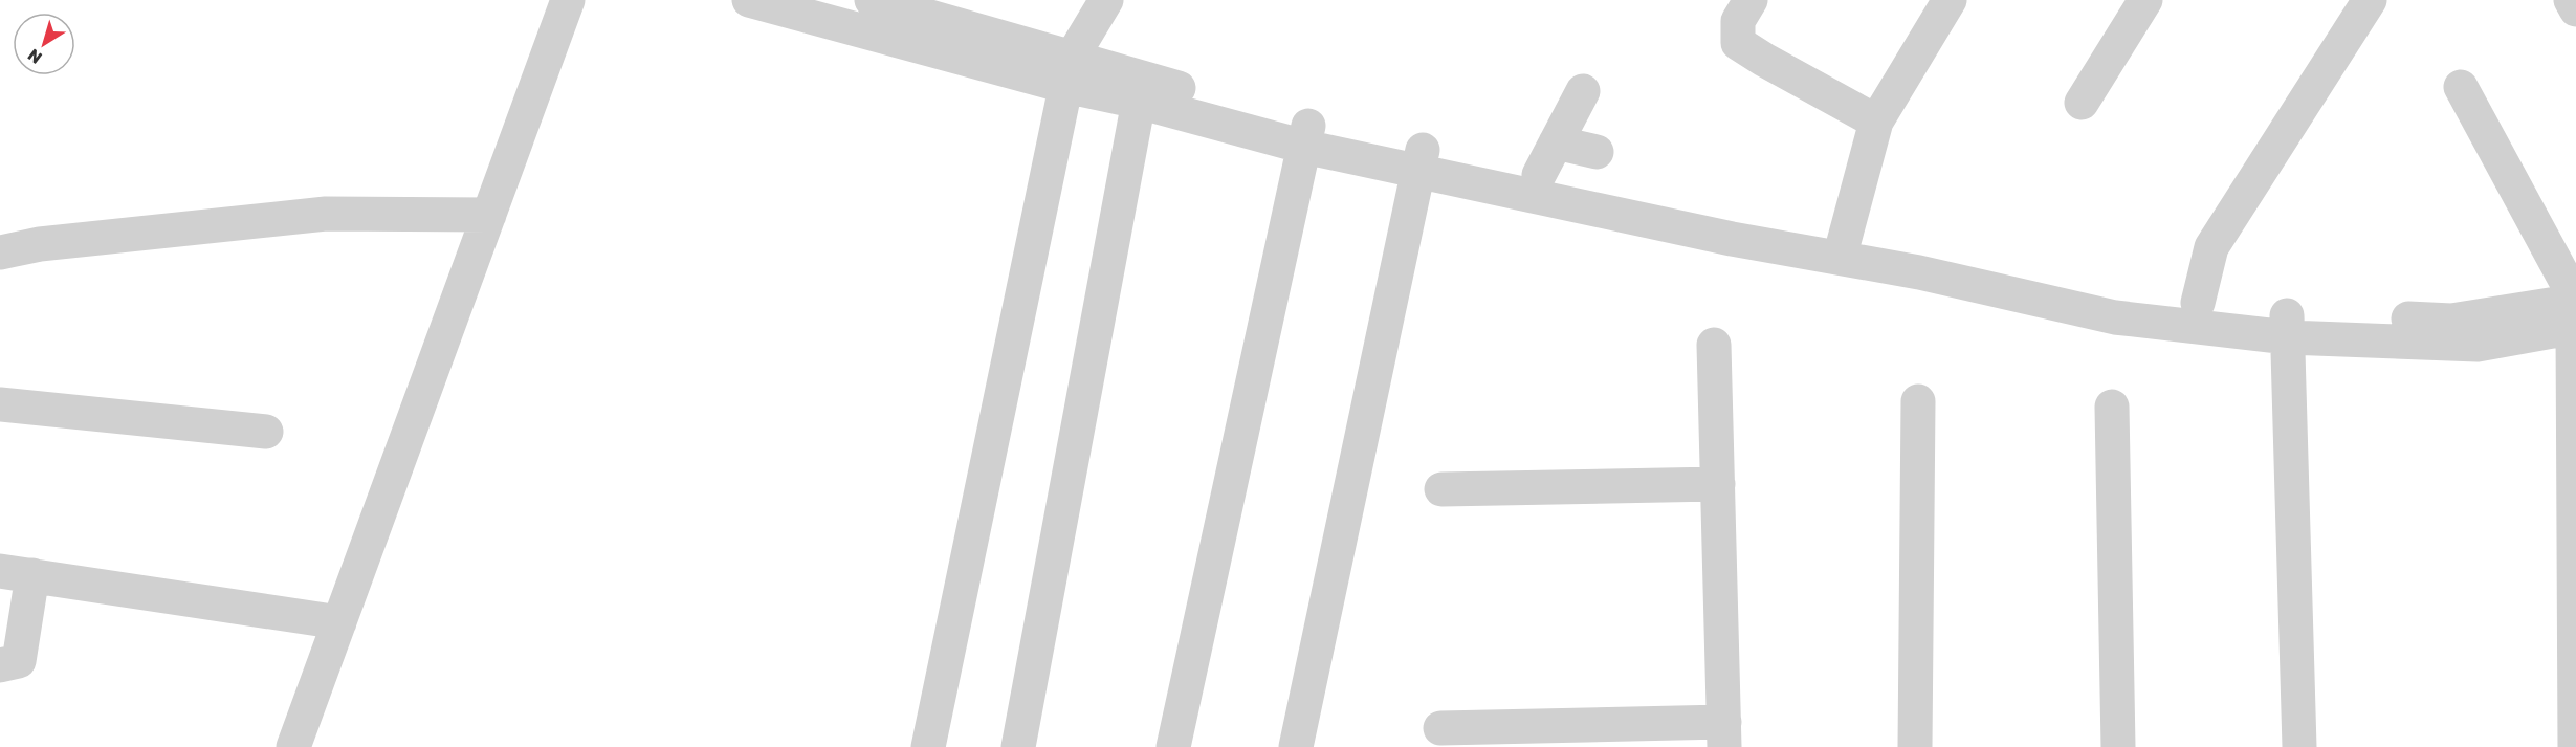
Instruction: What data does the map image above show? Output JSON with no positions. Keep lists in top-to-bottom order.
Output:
{
  "north": "bottom left"
}
